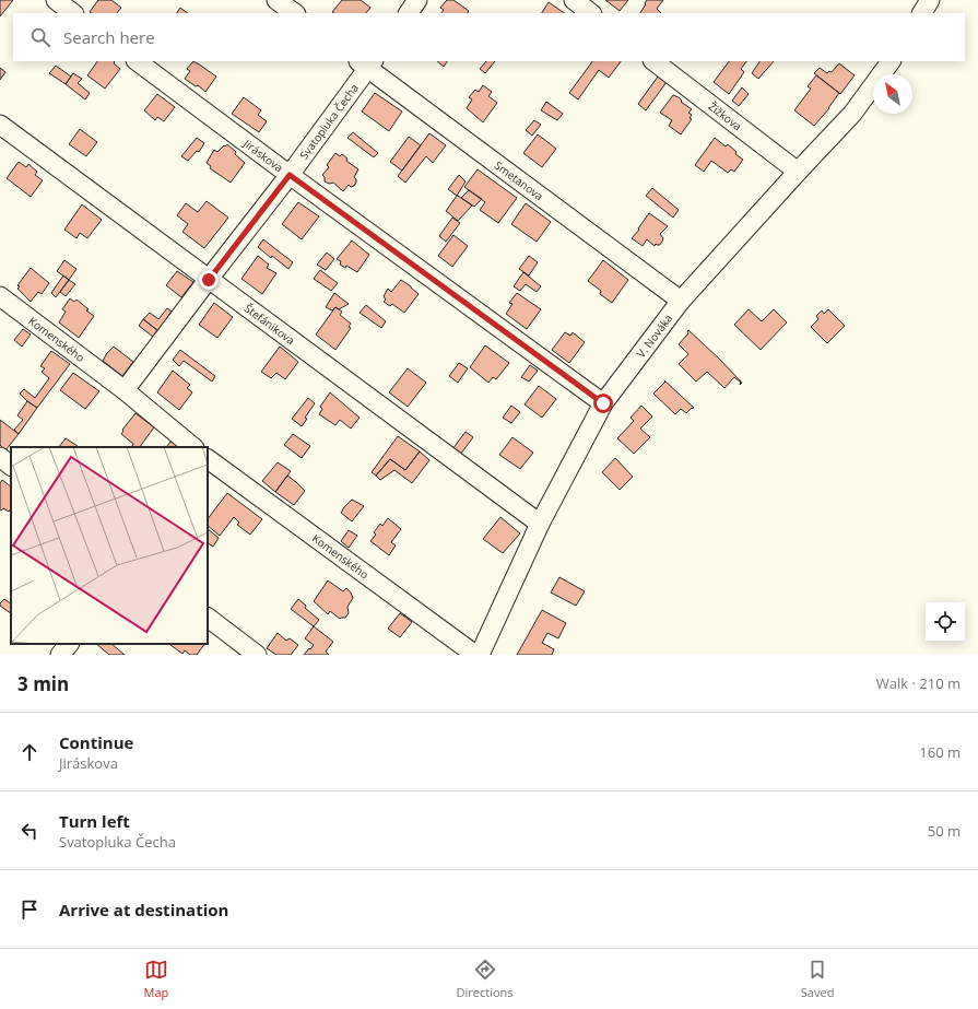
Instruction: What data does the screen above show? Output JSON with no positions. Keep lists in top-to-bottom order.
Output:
{
  "streets": {
    "street": [
      "Žižkova",
      "Svatopluka Čecha",
      "Jiráskova",
      "Smetanova",
      "Štefánikova",
      "V. Nováka",
      "Komenského"
    ]
  },
  "crossings": [
    ["Žižkova", "V. Nováka"],
    ["Svatopluka Čecha", "Jiráskova"],
    ["Svatopluka Čecha", "Smetanova"],
    ["Svatopluka Čecha", "Štefánikova"],
    ["Svatopluka Čecha", "Komenského"],
    ["Jiráskova", "V. Nováka"],
    ["Smetanova", "V. Nováka"],
    ["Štefánikova", "V. Nováka"]
  ],
  "north": "top left",
  "page": {
    "search": "Search here",
    "heading": ["3 min", "Walk · 210 m"],
    "list": [
      ["Continue", "Jiráskova", "160 m"],
      ["Turn left", "Svatopluka Čecha", "50 m"],
      "Arrive at destination"
    ],
    "nav": ["Map", "Directions", "Saved"]
  }
}
